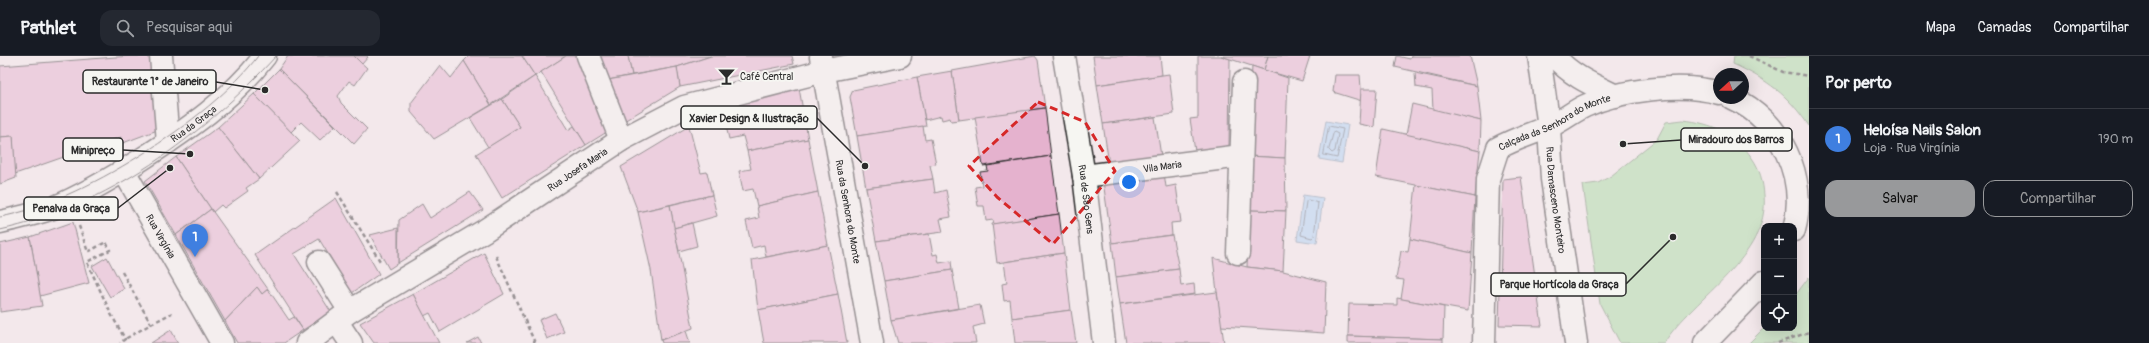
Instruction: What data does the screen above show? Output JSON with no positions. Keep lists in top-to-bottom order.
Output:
{
  "streets": {
    "street": [
      "Rua da Graça",
      "Calçada da Senhora do Monte",
      "Vila Maria",
      "Rua Josefa Maria",
      "Rua de São Gens",
      "Rua Damasceno Monteiro",
      "Rua da Senhora do Monte",
      "Rua Virgínia"
    ]
  },
  "crossings": [
    ["Rua da Graça", "Rua Virgínia"],
    ["Calçada da Senhora do Monte", "Rua Damasceno Monteiro"],
    ["Vila Maria", "Rua de São Gens"],
    ["Rua Josefa Maria", "Rua da Senhora do Monte"]
  ],
  "places": {
    "bar": ["Café Central"],
    "other": [
      "Restaurante 1° de Janeiro",
      "Miradouro dos Barros",
      "Minipreço",
      "Xavier Design & Ilustração",
      "Penalva da Graça",
      "Parque Hortícola da Graça"
    ]
  },
  "north": "left",
  "page": {
    "header": "Pathlet",
    "search": "Pesquisar aqui",
    "nav": ["Mapa", "Camadas", "Compartilhar"],
    "heading": "Por perto",
    "list": [
      {
        "mark": "1",
        "name": "Heloísa Nails Salon",
        "note": "Loja · Rua Virgínia",
        "value": "190 m"
      }
    ],
    "buttons": ["Salvar", "Compartilhar"],
    "map_buttons": ["+", "−"],
    "pins": "1"
  }
}
